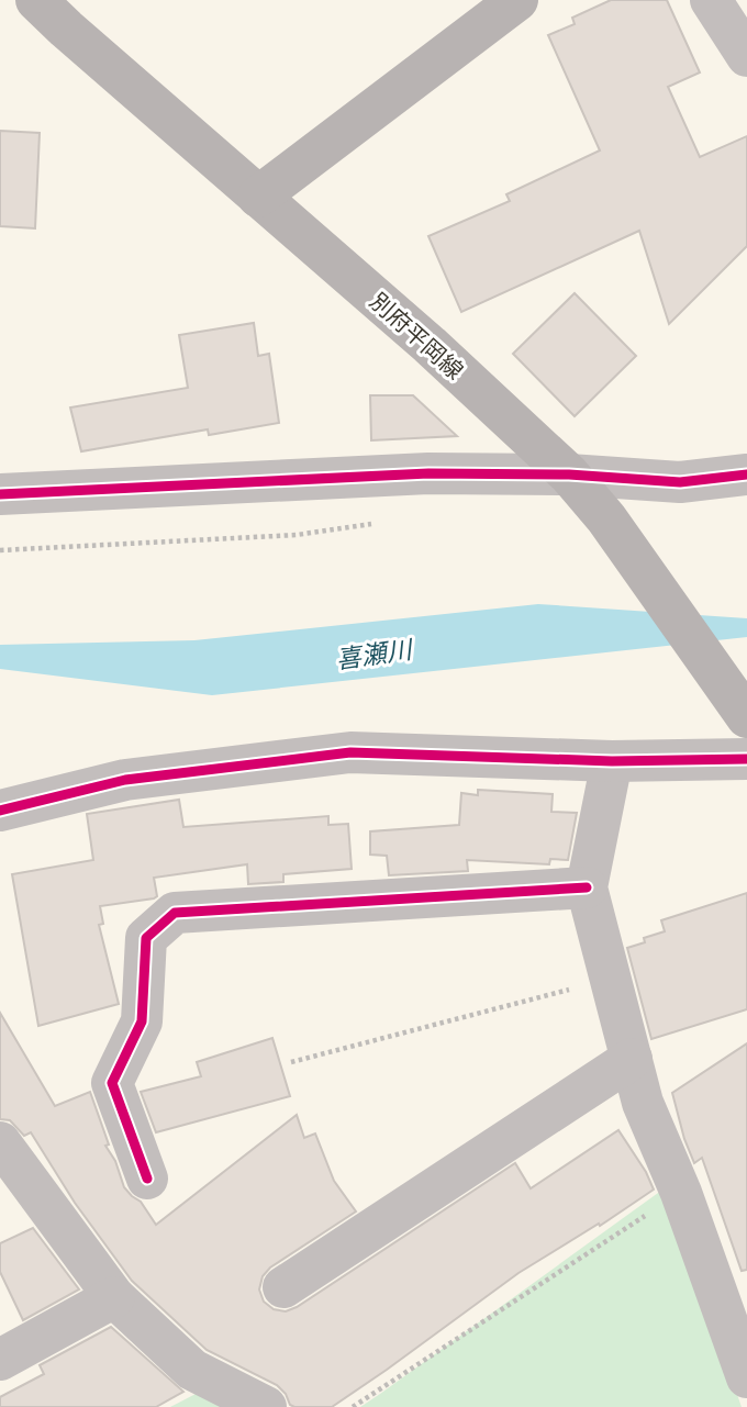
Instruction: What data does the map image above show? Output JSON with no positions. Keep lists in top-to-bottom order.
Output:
{
  "streets": {
    "main road": ["別府平岡線"]
  },
  "water": ["喜瀬川"]
}
